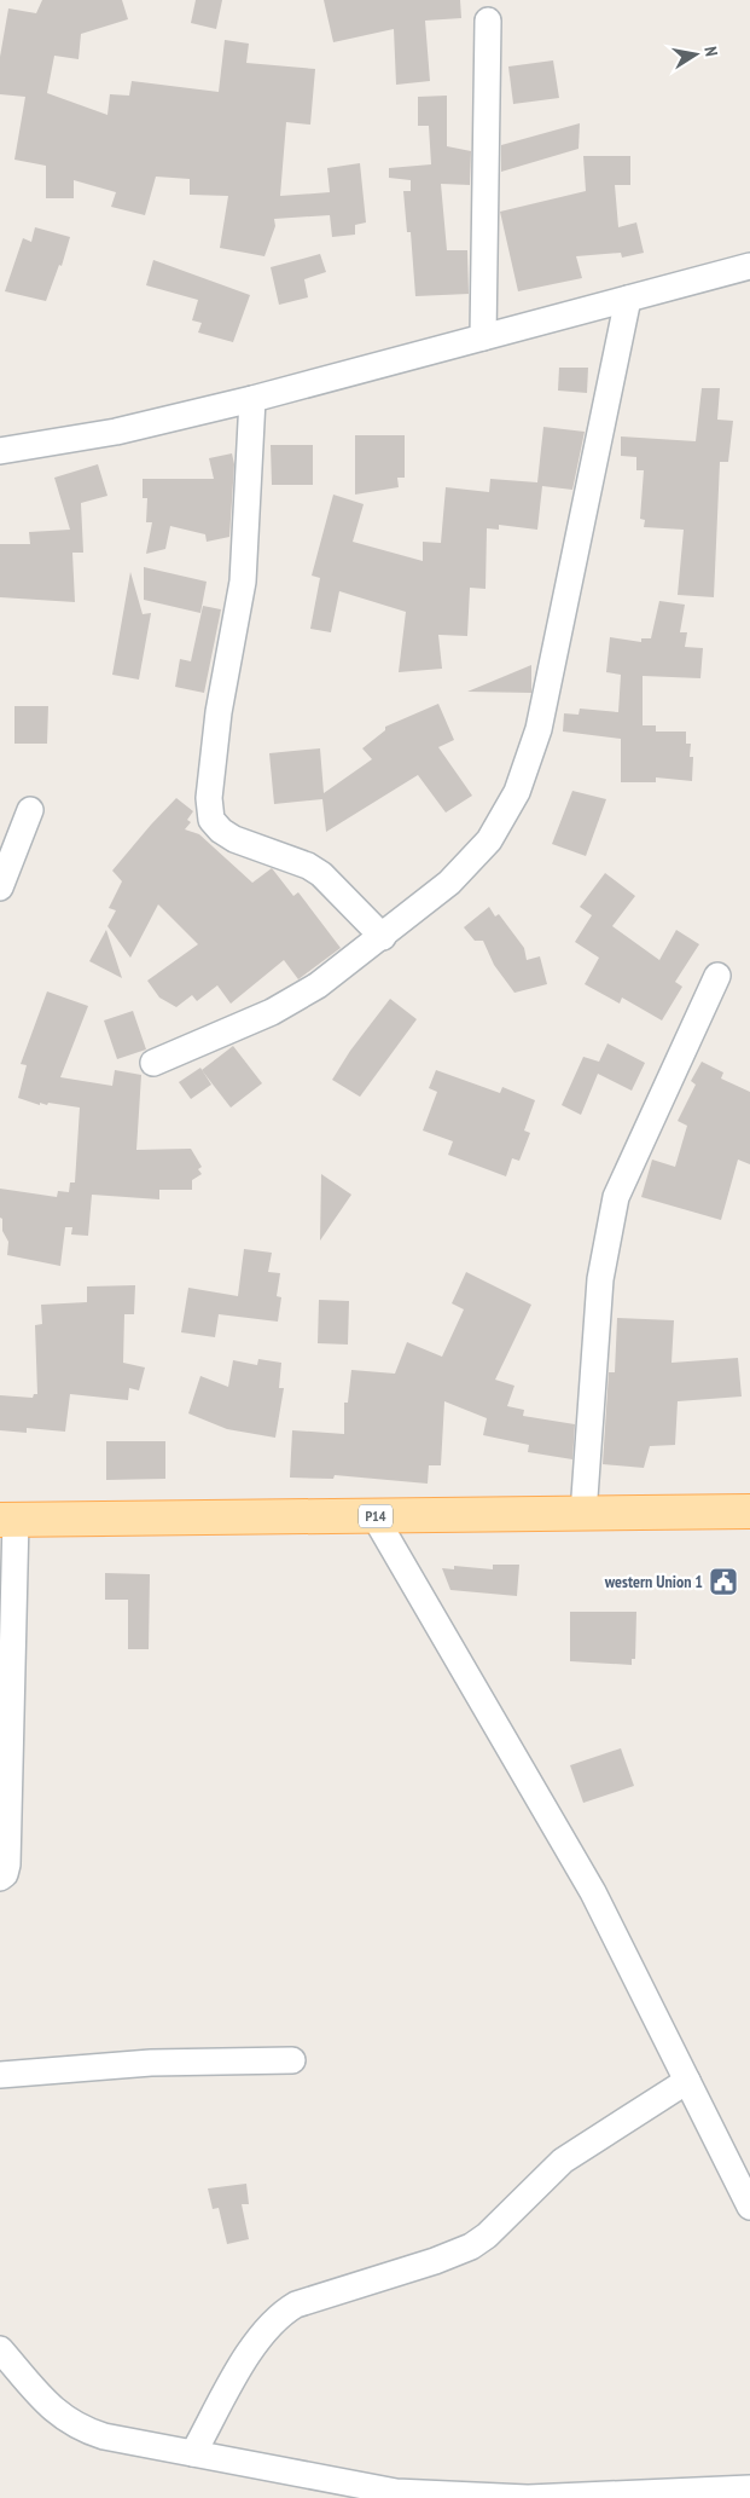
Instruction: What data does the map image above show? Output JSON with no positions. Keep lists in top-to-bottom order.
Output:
{
  "streets": {
    "main road": ["P14"]
  },
  "places": {
    "public building": ["western Union 1"]
  },
  "north": "right"
}
